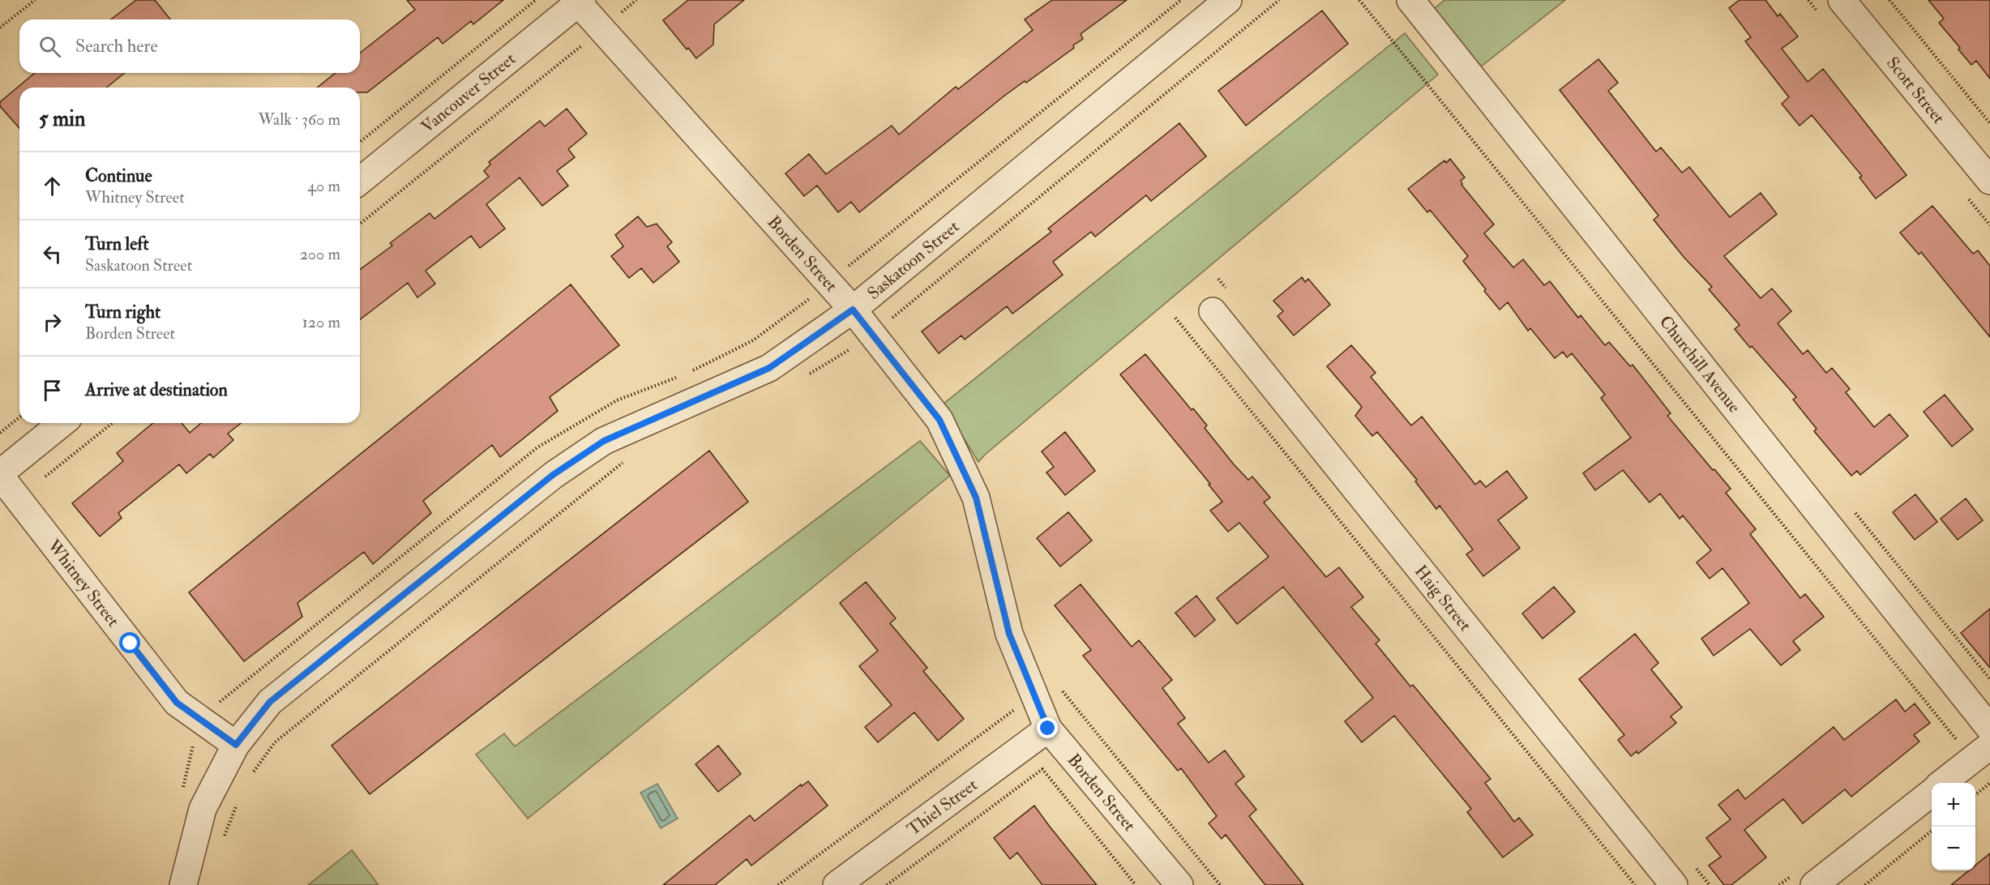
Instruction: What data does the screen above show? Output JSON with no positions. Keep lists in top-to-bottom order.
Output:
{
  "streets": {
    "street": [
      "Scott Street",
      "Vancouver Street",
      "Borden Street",
      "Saskatoon Street",
      "Churchill Avenue",
      "Whitney Street",
      "Haig Street",
      "Thiel Street"
    ]
  },
  "crossings": [
    ["Vancouver Street", "Borden Street"],
    ["Borden Street", "Saskatoon Street"],
    ["Borden Street", "Thiel Street"],
    ["Saskatoon Street", "Whitney Street"]
  ],
  "page": {
    "search": "Search here",
    "heading": ["5 min", "Walk · 360 m"],
    "list": [
      ["Continue", "Whitney Street", "40 m"],
      ["Turn left", "Saskatoon Street", "200 m"],
      ["Turn right", "Borden Street", "120 m"],
      "Arrive at destination"
    ],
    "map_buttons": ["+", "−"]
  }
}
